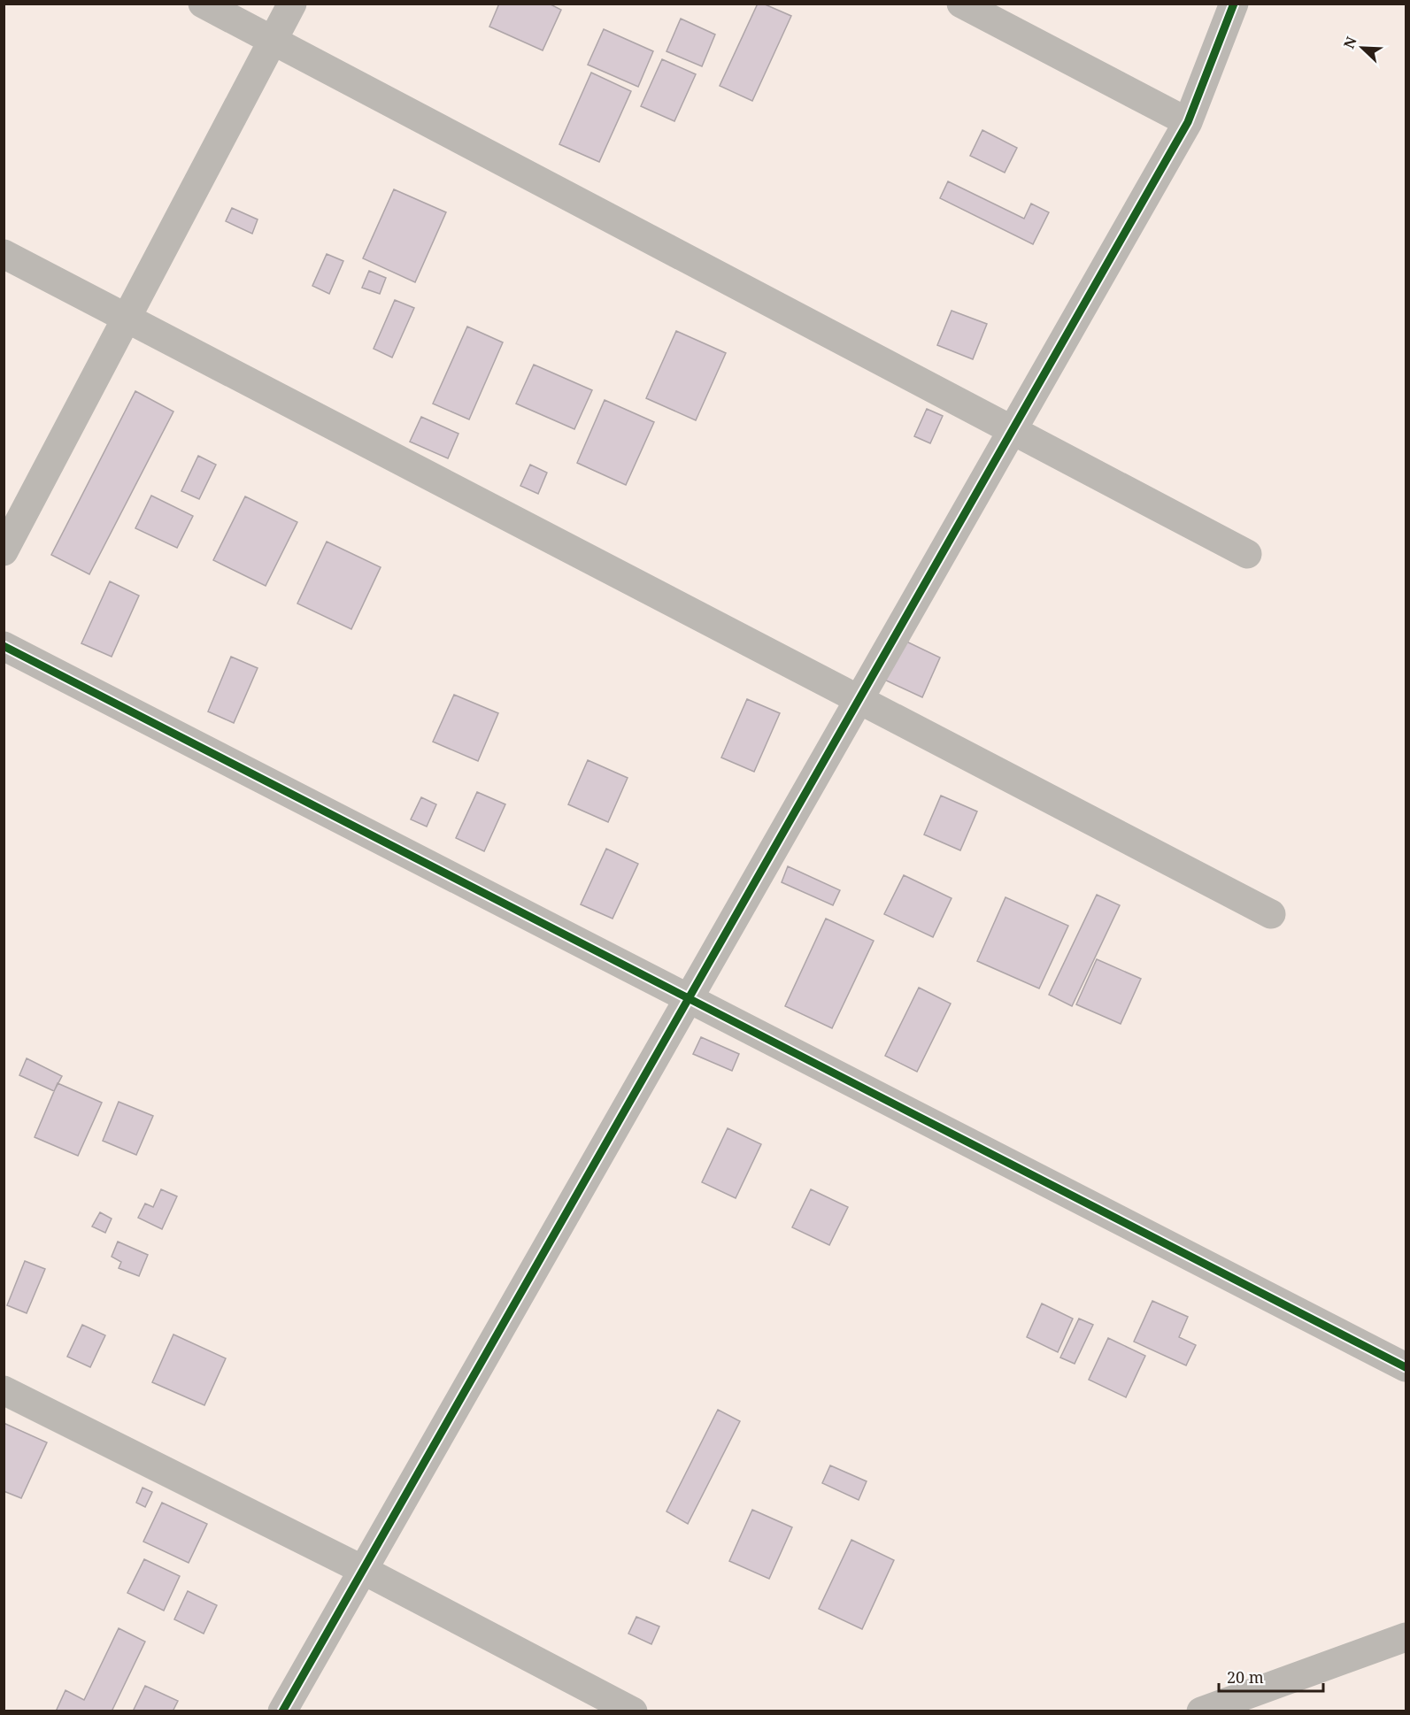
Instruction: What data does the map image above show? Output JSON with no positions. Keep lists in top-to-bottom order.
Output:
{
  "scale_bar": "20 m",
  "north": "top left"
}
